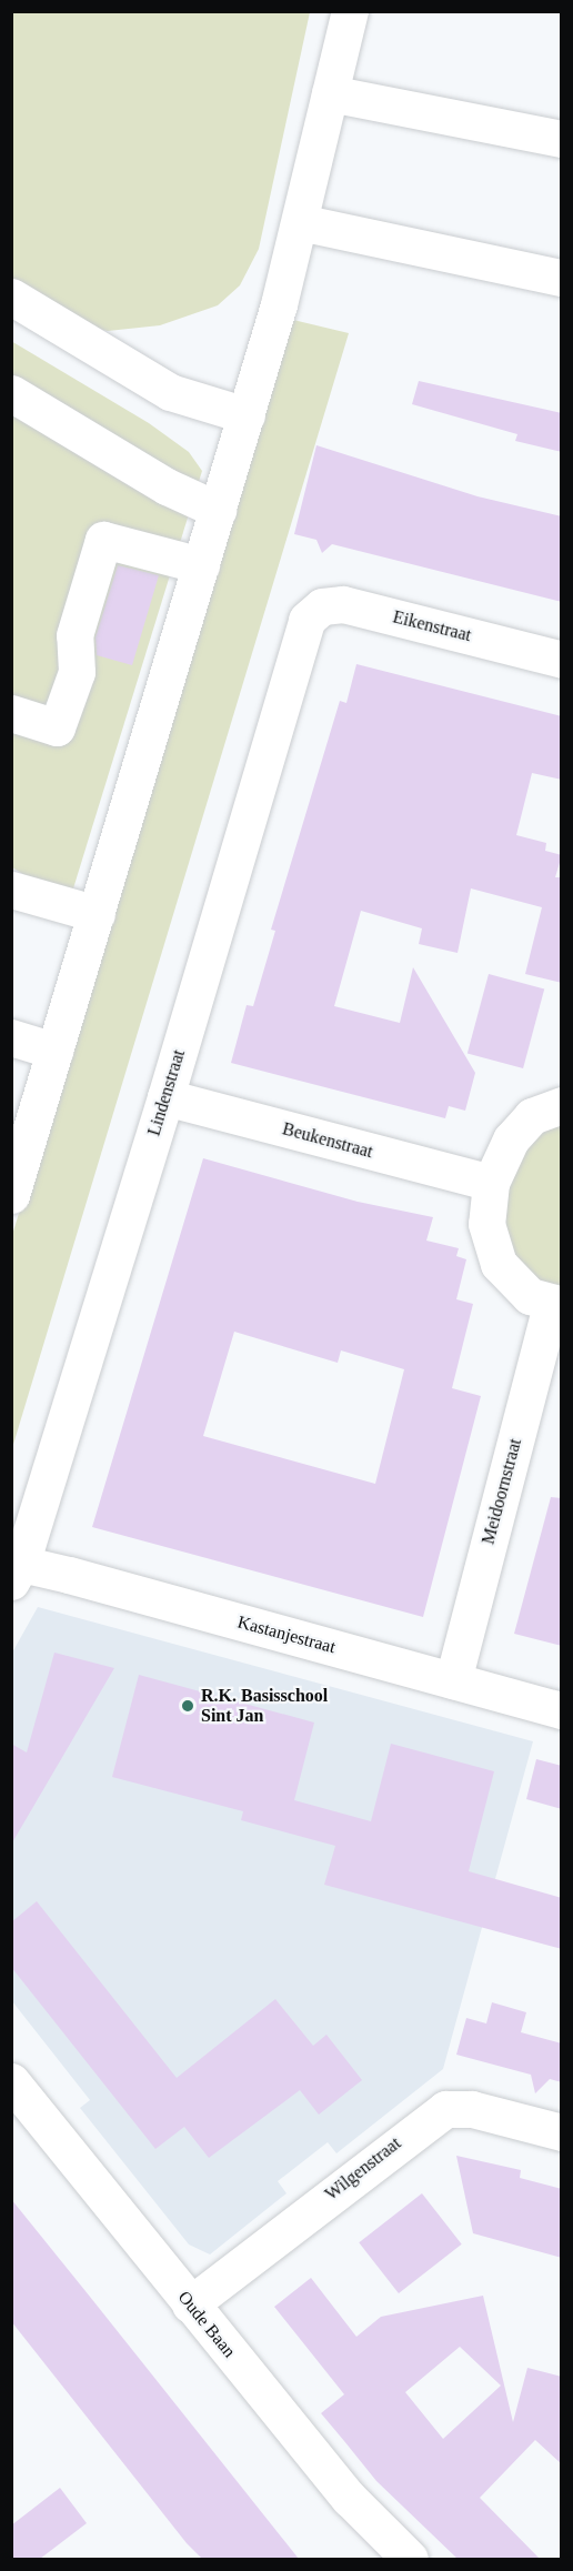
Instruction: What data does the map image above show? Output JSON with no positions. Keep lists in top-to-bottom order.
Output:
{
  "streets": {
    "street": [
      "Eikenstraat",
      "Lindenstraat",
      "Beukenstraat",
      "Meidoornstraat",
      "Kastanjestraat",
      "Wilgenstraat",
      "Oude Baan"
    ]
  },
  "crossings": [
    ["Eikenstraat", "Lindenstraat"],
    ["Lindenstraat", "Beukenstraat"],
    ["Lindenstraat", "Kastanjestraat"],
    ["Beukenstraat", "Meidoornstraat"],
    ["Meidoornstraat", "Kastanjestraat"],
    ["Wilgenstraat", "Oude Baan"]
  ],
  "places": ["R.K. Basisschool Sint Jan"]
}
